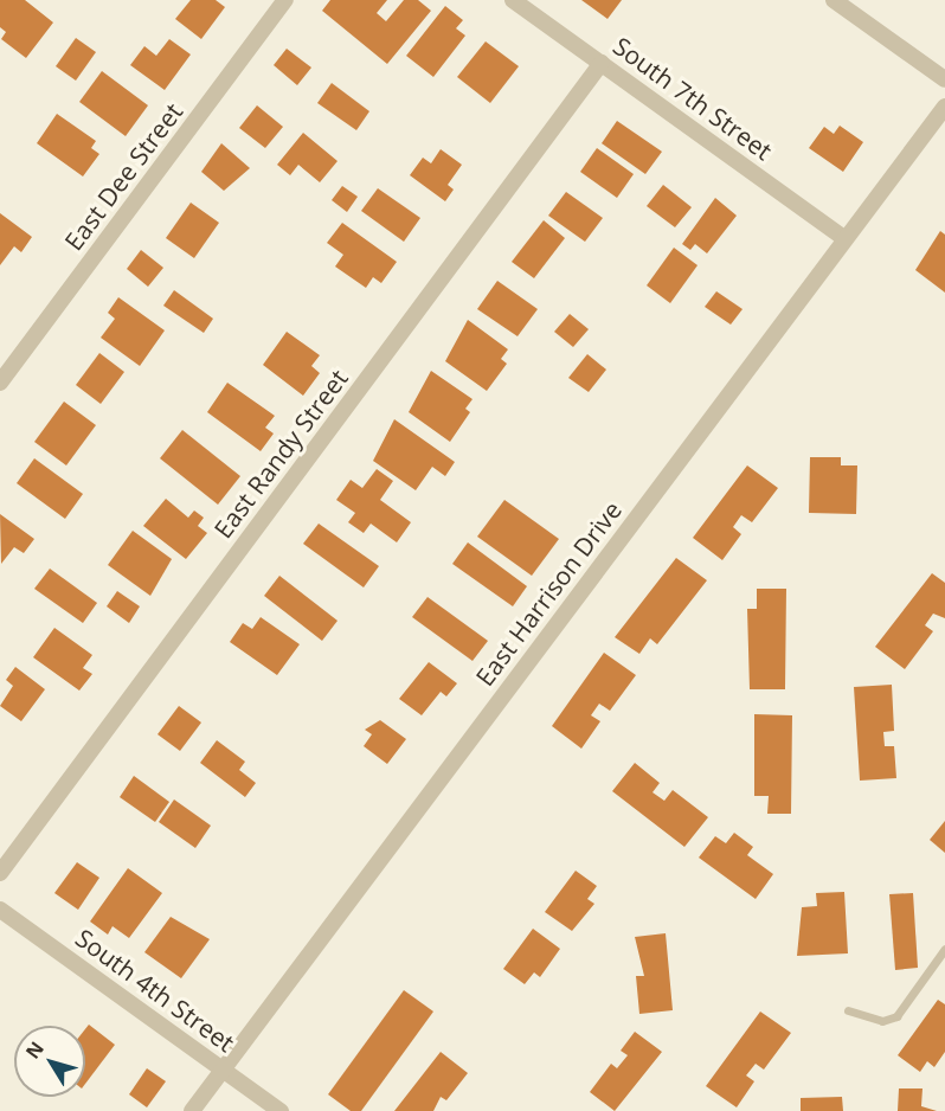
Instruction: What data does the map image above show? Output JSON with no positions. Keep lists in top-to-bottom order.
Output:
{
  "streets": {
    "street": [
      "South 7th Street",
      "East Dee Street",
      "East Randy Street",
      "East Harrison Drive",
      "South 4th Street"
    ]
  },
  "crossings": [
    ["South 7th Street", "East Randy Street"],
    ["South 7th Street", "East Harrison Drive"],
    ["East Harrison Drive", "South 4th Street"]
  ],
  "north": "top left"
}
